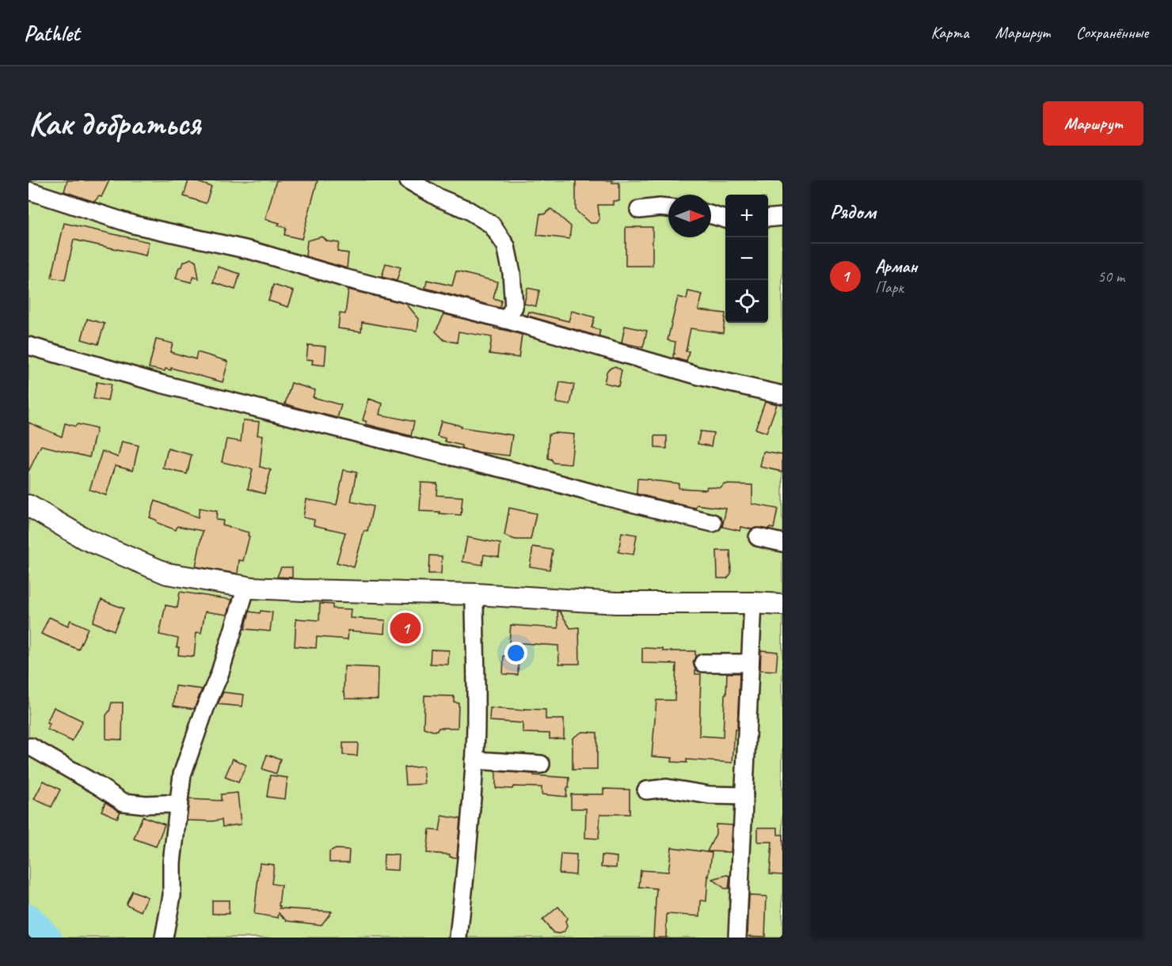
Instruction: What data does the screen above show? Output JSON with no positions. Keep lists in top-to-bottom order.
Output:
{
  "north": "right",
  "page": {
    "header": "Pathlet",
    "nav": ["Карта", "Маршрут", "Сохранённые"],
    "buttons": "Маршрут",
    "title": "Как добраться",
    "heading": "Рядом",
    "map_buttons": ["+", "−"],
    "list": [
      {
        "mark": "1",
        "name": "Арман",
        "note": "Парк",
        "value": "50 m"
      }
    ],
    "pins": "1"
  }
}
